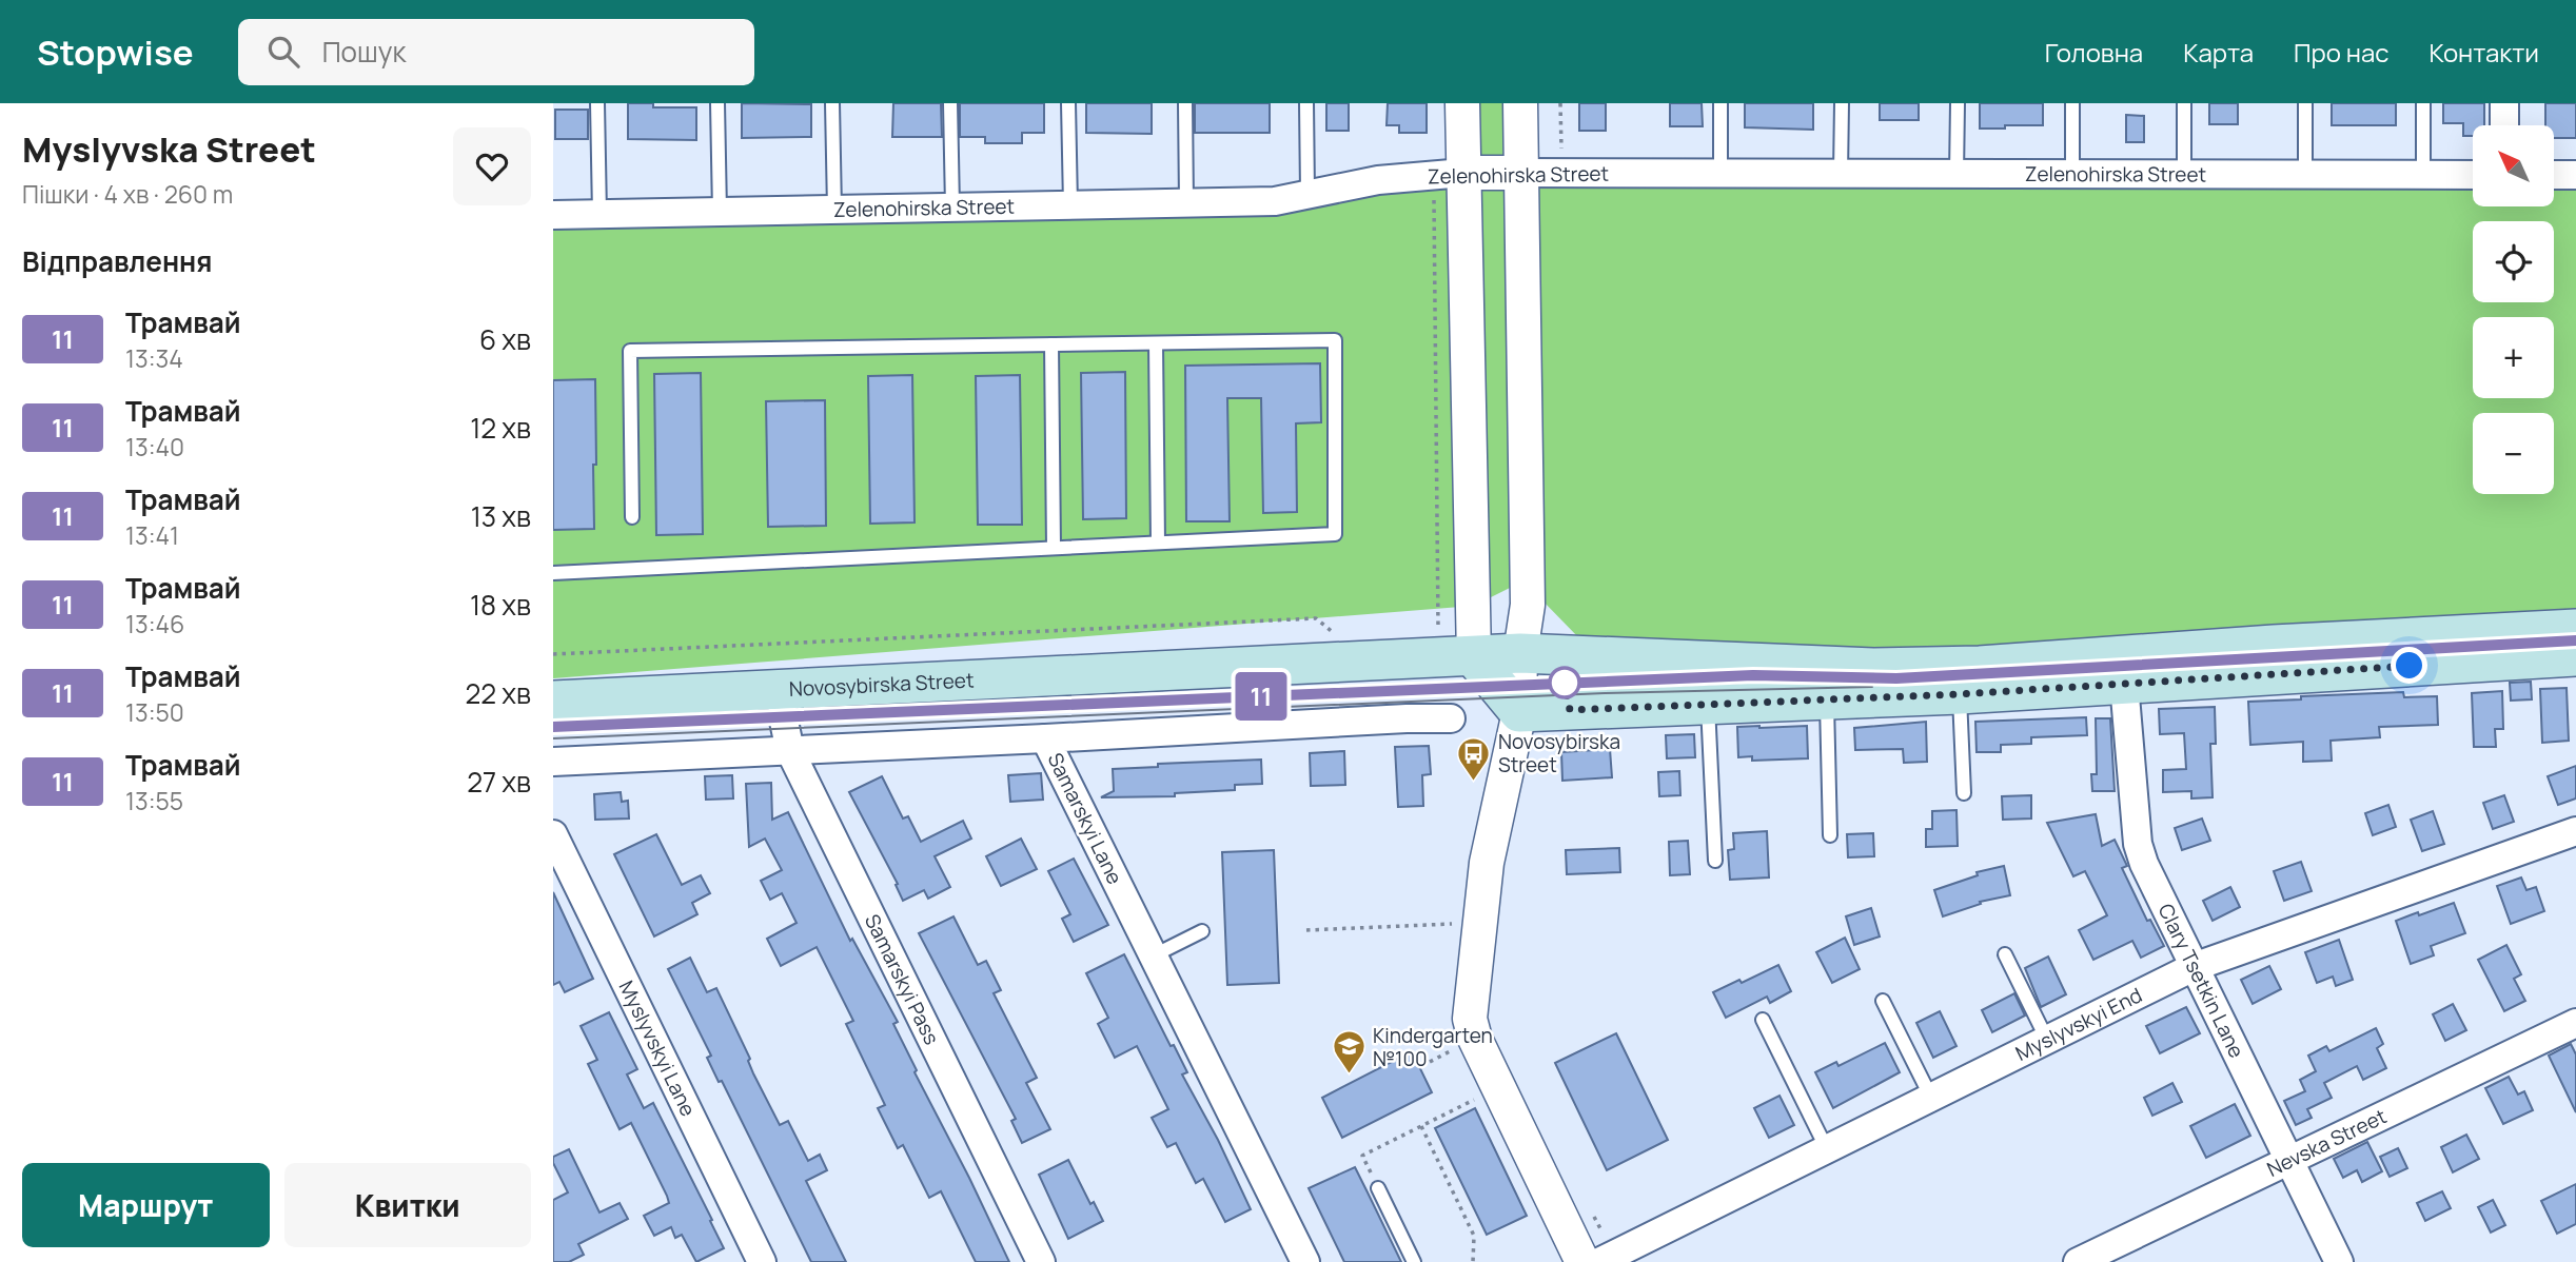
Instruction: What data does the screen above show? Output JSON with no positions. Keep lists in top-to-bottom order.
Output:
{
  "streets": {
    "main road": ["Novosybirska Street"],
    "street": [
      "Zelenohirska Street",
      "Samarskyi Lane",
      "Samarskyi Pass",
      "Clary Tsetkin Lane",
      "Myslyvskyi End",
      "Myslyvskyi Lane",
      "Nevska Street"
    ]
  },
  "crossings": [
    ["Novosybirska Street", "Samarskyi Pass"],
    ["Clary Tsetkin Lane", "Myslyvskyi End"],
    ["Clary Tsetkin Lane", "Nevska Street"]
  ],
  "places": {
    "bus stop": ["Novosybirska Street"],
    "school or university": ["Kindergarten №100"]
  },
  "lines": ["tram line 11"],
  "north": "top left",
  "page": {
    "header": "Stopwise",
    "search": "Пошук",
    "nav": [
      "Головна",
      "Карта",
      "Про нас",
      "Контакти"
    ],
    "heading": [
      ["Myslyvska Street", "Пішки · 4 хв · 260 m"],
      "Відправлення"
    ],
    "on_map": "11",
    "map_buttons": ["+", "−"],
    "list": [
      {
        "mark": "11",
        "name": "Трамвай",
        "note": "13:34",
        "value": "6 хв"
      },
      {
        "mark": "11",
        "name": "Трамвай",
        "note": "13:40",
        "value": "12 хв"
      },
      {
        "mark": "11",
        "name": "Трамвай",
        "note": "13:41",
        "value": "13 хв"
      },
      {
        "mark": "11",
        "name": "Трамвай",
        "note": "13:46",
        "value": "18 хв"
      },
      {
        "mark": "11",
        "name": "Трамвай",
        "note": "13:50",
        "value": "22 хв"
      },
      {
        "mark": "11",
        "name": "Трамвай",
        "note": "13:55",
        "value": "27 хв"
      }
    ],
    "buttons": ["Маршрут", "Квитки"]
  }
}
